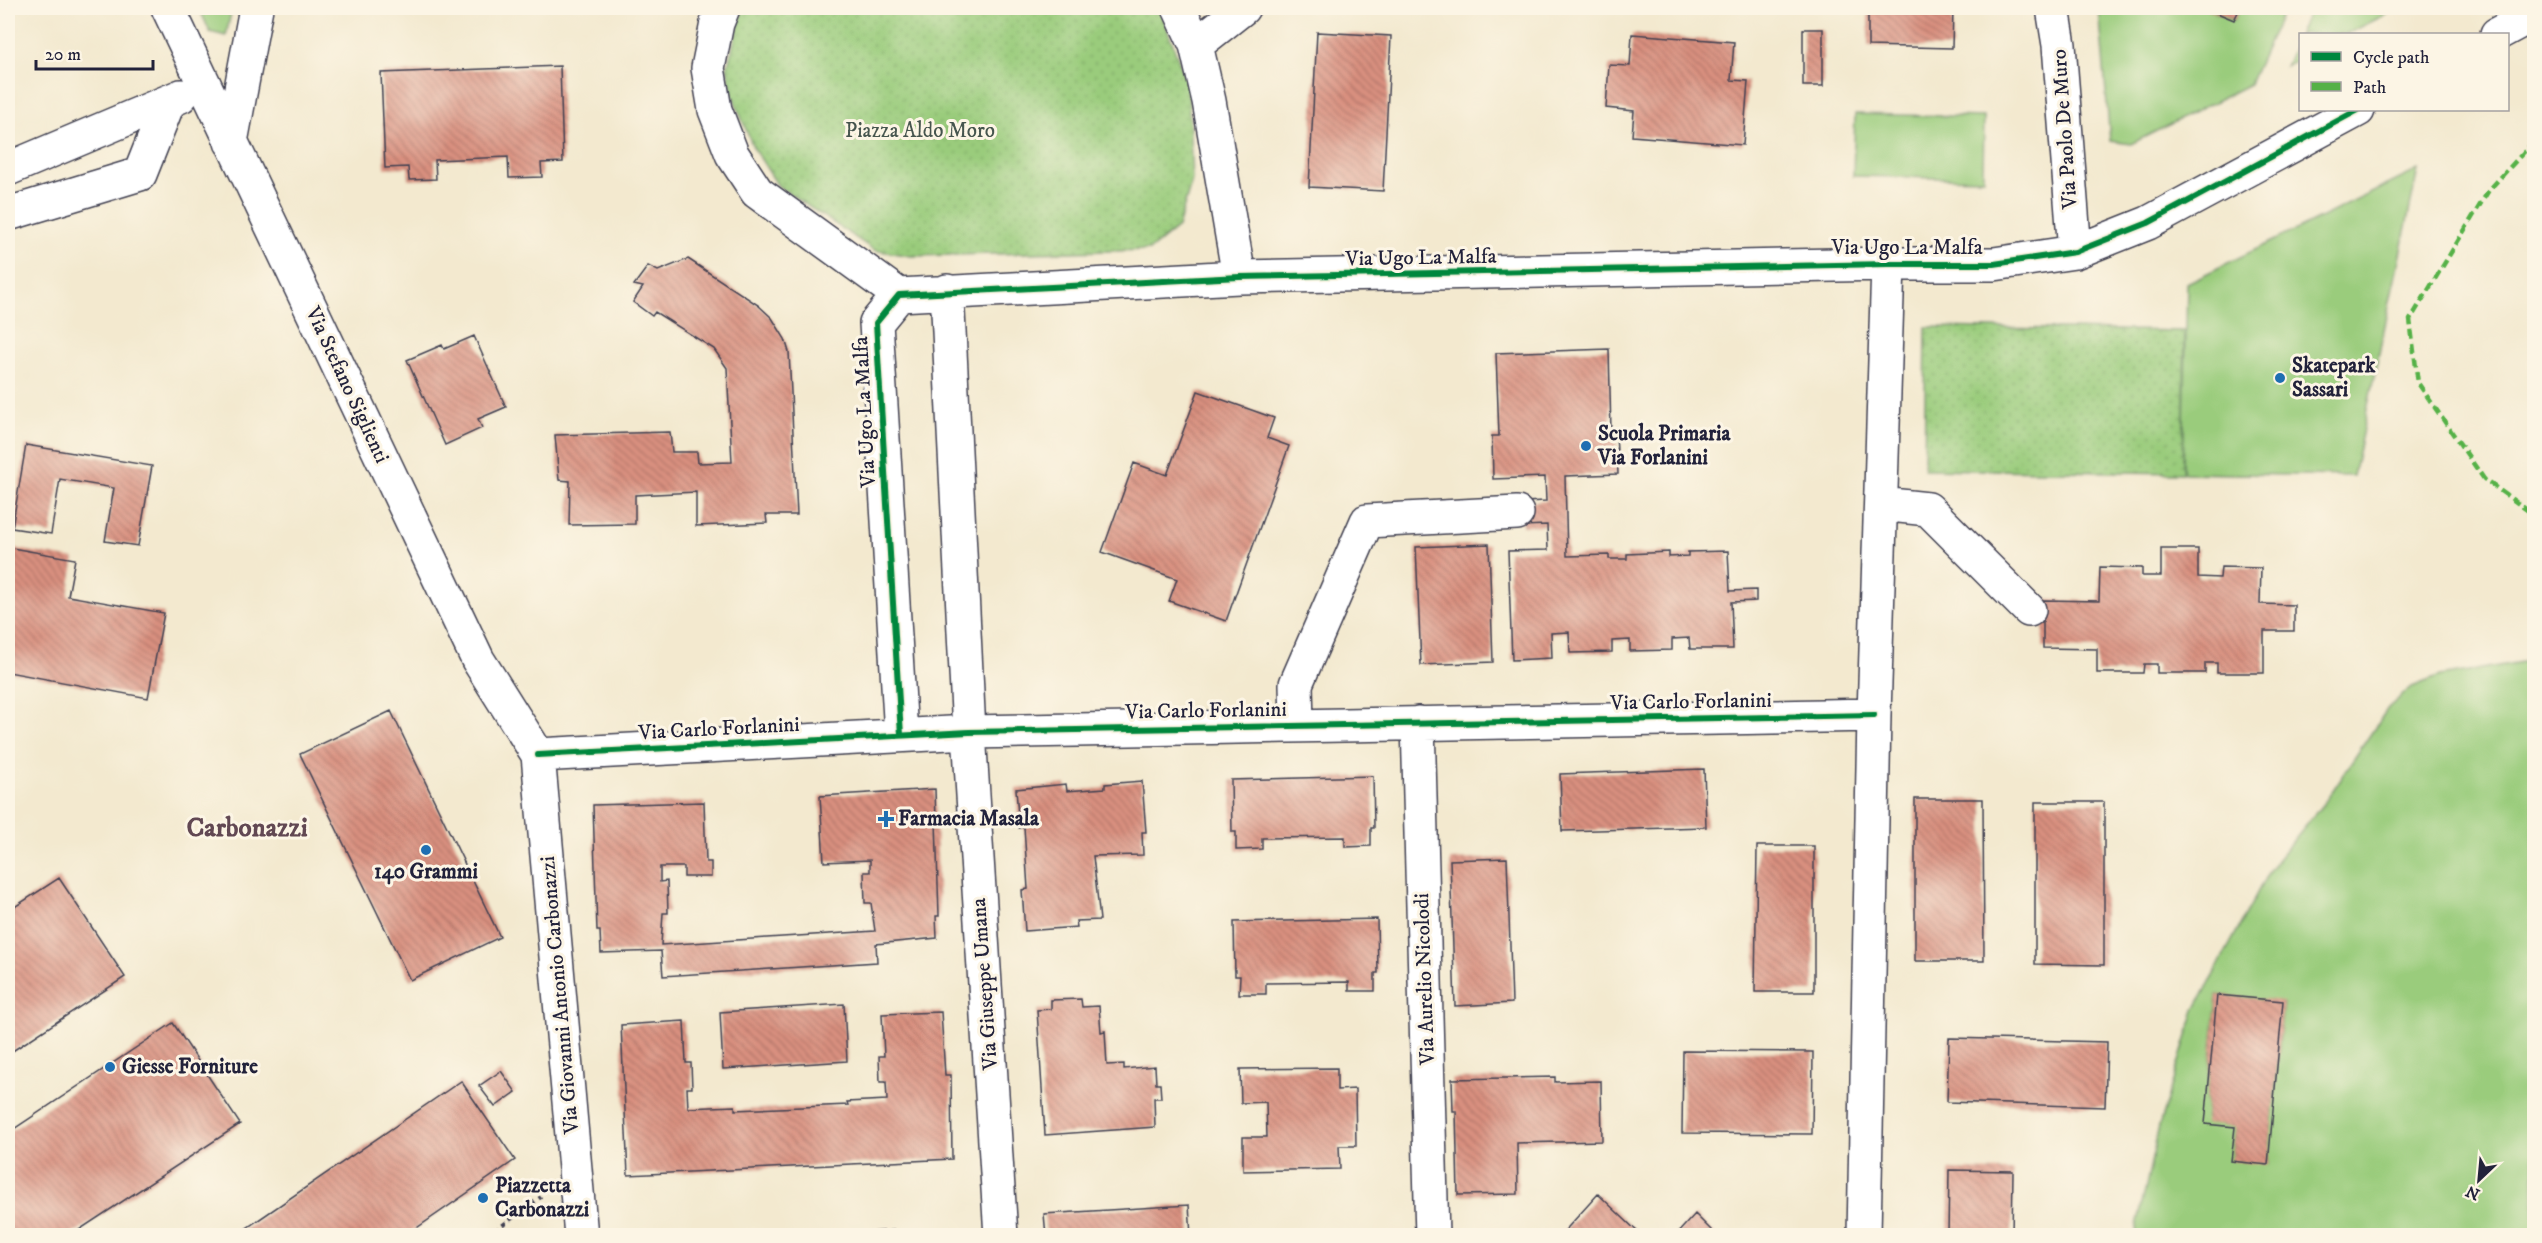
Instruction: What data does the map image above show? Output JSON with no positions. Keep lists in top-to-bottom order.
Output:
{
  "streets": {
    "street": [
      "Via Paolo De Muro",
      "Via Ugo La Malfa",
      "Via Stefano Siglienti",
      "Via Carlo Forlanini",
      "Via Aurelio Nicolodi",
      "Via Giuseppe Umana",
      "Via Giovanni Antonio Carbonazzi"
    ]
  },
  "crossings": [
    ["Via Paolo De Muro", "Via Ugo La Malfa"],
    ["Via Ugo La Malfa", "Via Carlo Forlanini"],
    ["Via Stefano Siglienti", "Via Carlo Forlanini"],
    ["Via Stefano Siglienti", "Via Giovanni Antonio Carbonazzi"],
    ["Via Carlo Forlanini", "Via Aurelio Nicolodi"],
    ["Via Carlo Forlanini", "Via Giuseppe Umana"],
    ["Via Carlo Forlanini", "Via Giovanni Antonio Carbonazzi"]
  ],
  "districts": ["Carbonazzi"],
  "parks": ["Piazza Aldo Moro"],
  "places": {
    "other": [
      "Skatepark Sassari",
      "Scuola Primaria Via Forlanini",
      "140 Grammi",
      "Giesse Forniture",
      "Piazzetta Carbonazzi"
    ],
    "health": ["Farmacia Masala"]
  },
  "legend": ["Cycle path", "Path"],
  "scale_bar": "20 m",
  "north": "bottom left"
}
